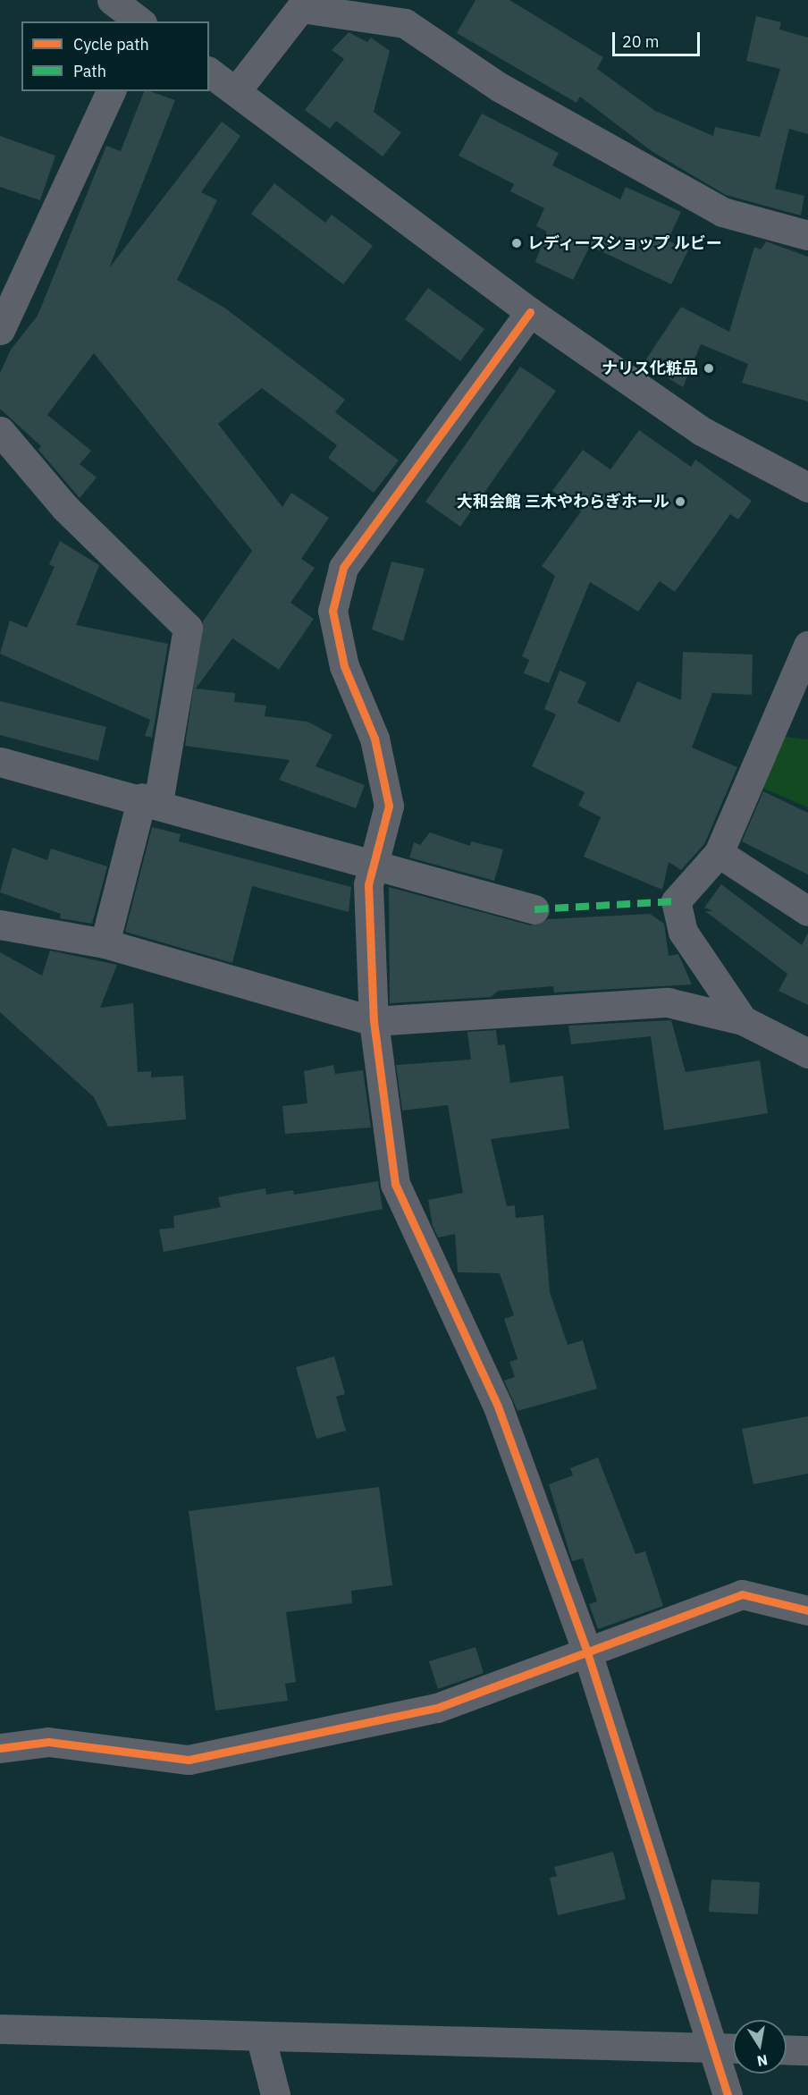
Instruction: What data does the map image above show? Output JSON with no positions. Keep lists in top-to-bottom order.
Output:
{
  "places": ["レディースショップ ルビー", "ナリス化粧品", "大和会館 三木やわらぎホール"],
  "legend": ["Cycle path", "Path"],
  "scale_bar": "20 m",
  "north": "bottom"
}
